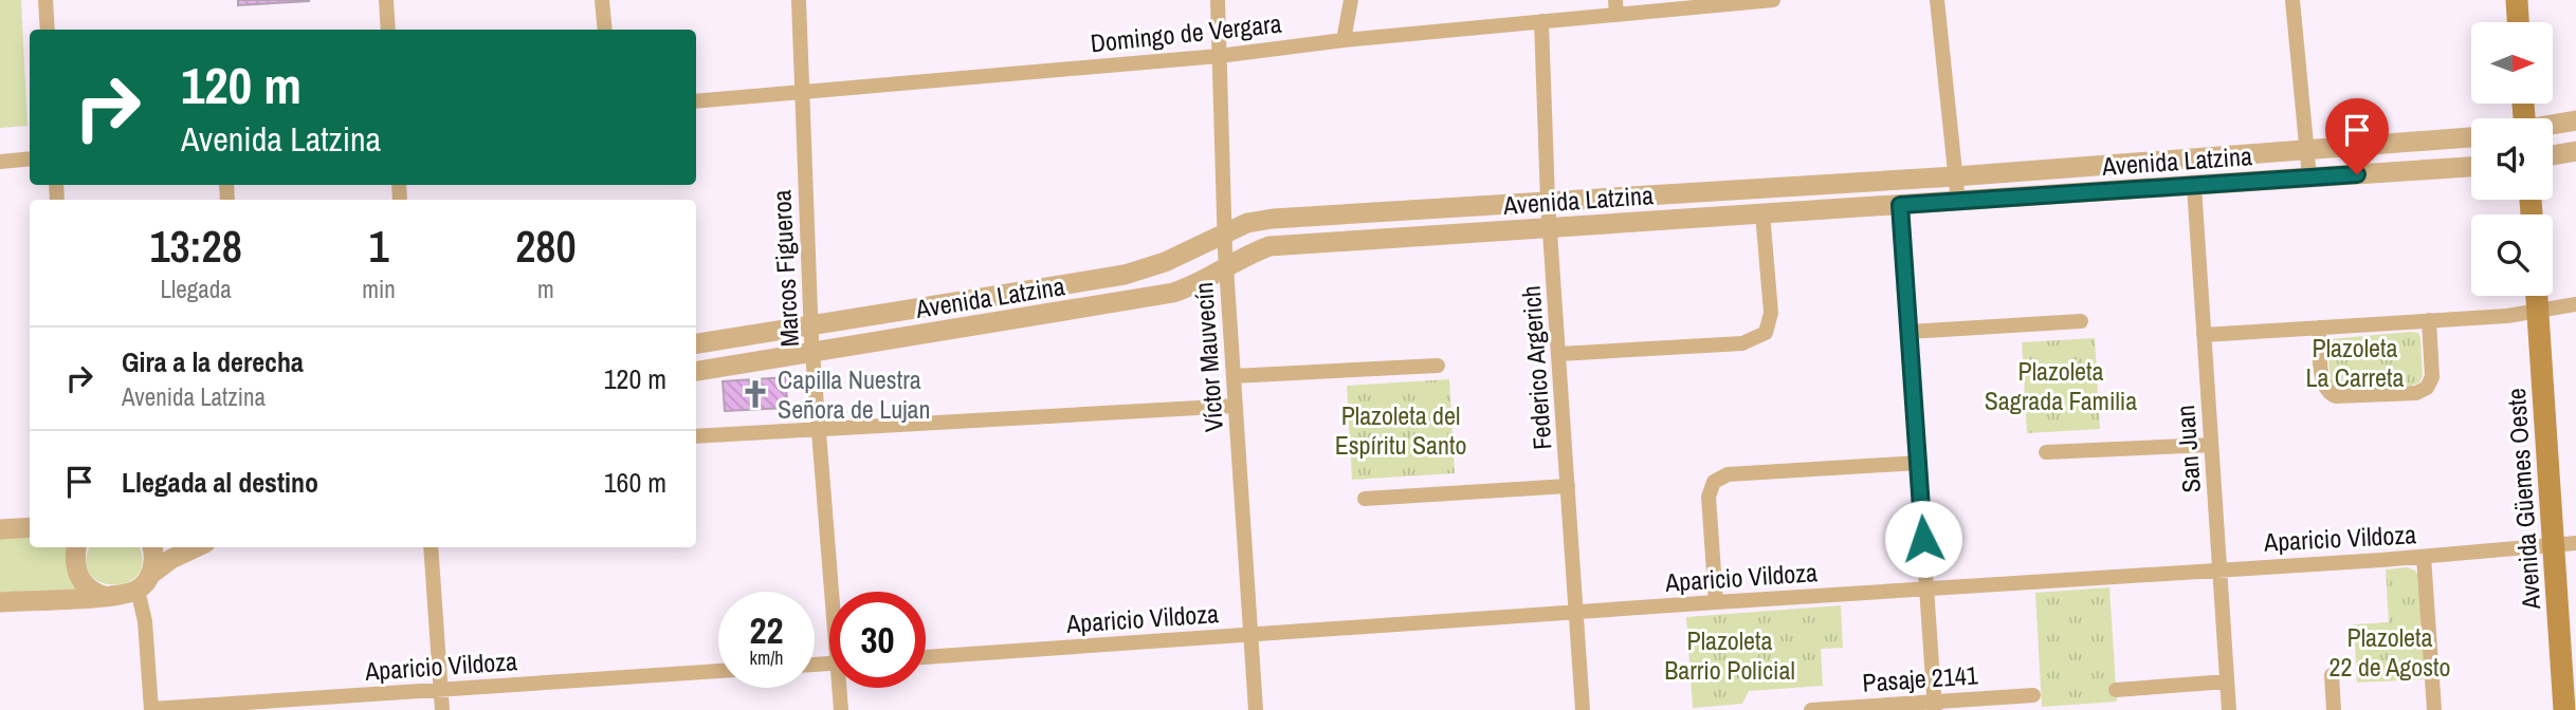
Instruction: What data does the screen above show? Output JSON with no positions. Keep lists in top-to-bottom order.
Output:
{
  "streets": {
    "main road": ["Avenida Güemes Oeste"],
    "street": [
      "Domingo de Vergara",
      "Avenida Latzina",
      "Marcos Figueroa",
      "Víctor Mauvecín",
      "Federico Argerich",
      "San Juan",
      "Aparicio Vildoza",
      "Pasaje 2141"
    ]
  },
  "crossings": [
    ["Domingo de Vergara", "Marcos Figueroa"],
    ["Domingo de Vergara", "Víctor Mauvecín"],
    ["Domingo de Vergara", "Federico Argerich"],
    ["Avenida Latzina", "Marcos Figueroa"],
    ["Avenida Latzina", "Víctor Mauvecín"],
    ["Avenida Latzina", "Federico Argerich"],
    ["Avenida Latzina", "San Juan"],
    ["Víctor Mauvecín", "Aparicio Vildoza"],
    ["Federico Argerich", "Aparicio Vildoza"],
    ["San Juan", "Aparicio Vildoza"],
    ["Avenida Güemes Oeste", "Aparicio Vildoza"]
  ],
  "parks": [
    "Plazoleta La Carreta",
    "Plazoleta Sagrada Familia",
    "Plazoleta del Espíritu Santo",
    "Plazoleta 22 de Agosto",
    "Plazoleta Barrio Policial"
  ],
  "places": {
    "church": ["Capilla Nuestra Señora de Lujan"]
  },
  "north": "right",
  "page": {
    "turn": ["120 m", "Avenida Latzina"],
    "eta": [
      "13:28",
      "Llegada",
      "1",
      "min",
      "280",
      "m"
    ],
    "list": [
      {
        "name": "Gira a la derecha",
        "note": "Avenida Latzina",
        "value": "120 m"
      },
      {
        "name": "Llegada al destino",
        "value": "160 m"
      }
    ],
    "speed": "22 km/h",
    "limit": "30"
  }
}
